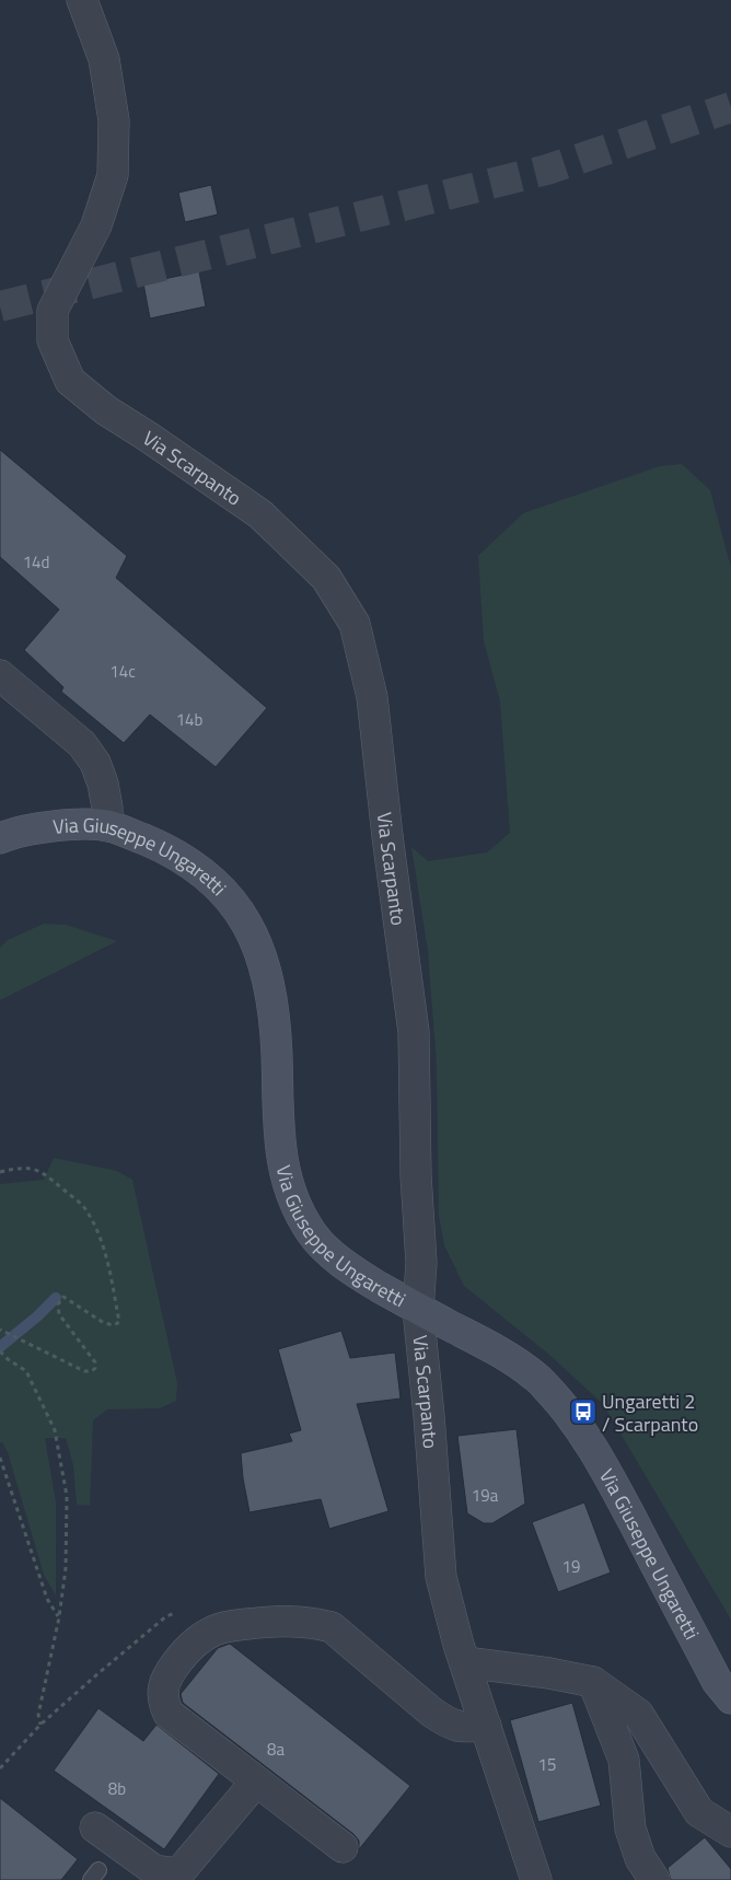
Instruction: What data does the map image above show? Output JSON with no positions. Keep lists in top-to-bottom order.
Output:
{
  "streets": {
    "street": ["Via Scarpanto", "Via Giuseppe Ungaretti"]
  },
  "crossings": [
    ["Via Scarpanto", "Via Giuseppe Ungaretti"]
  ],
  "places": {
    "bus stop": ["Ungaretti 2 / Scarpanto"]
  },
  "house_numbers": [
    "14d",
    "14c",
    "14b",
    "19a",
    "19",
    "8a",
    "15",
    "8b"
  ]
}
